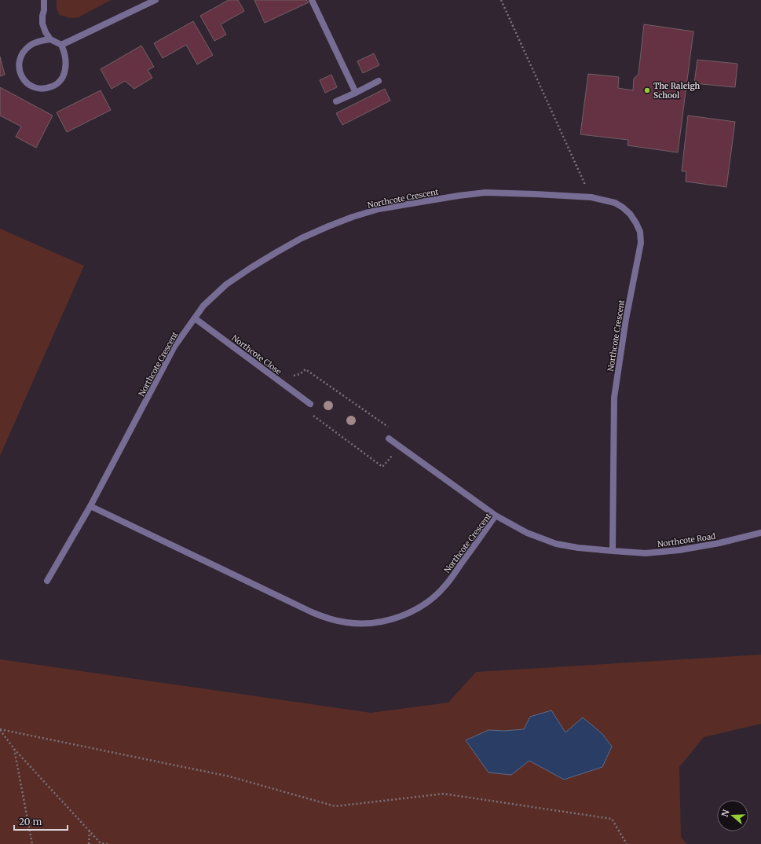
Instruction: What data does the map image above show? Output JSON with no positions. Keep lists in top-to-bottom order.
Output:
{
  "streets": {
    "street": ["Northcote Crescent", "Northcote Close", "Northcote Road"]
  },
  "crossings": [
    ["Northcote Crescent", "Northcote Close"],
    ["Northcote Crescent", "Northcote Road"]
  ],
  "places": ["The Raleigh School"],
  "scale_bar": "20 m",
  "north": "left"
}
